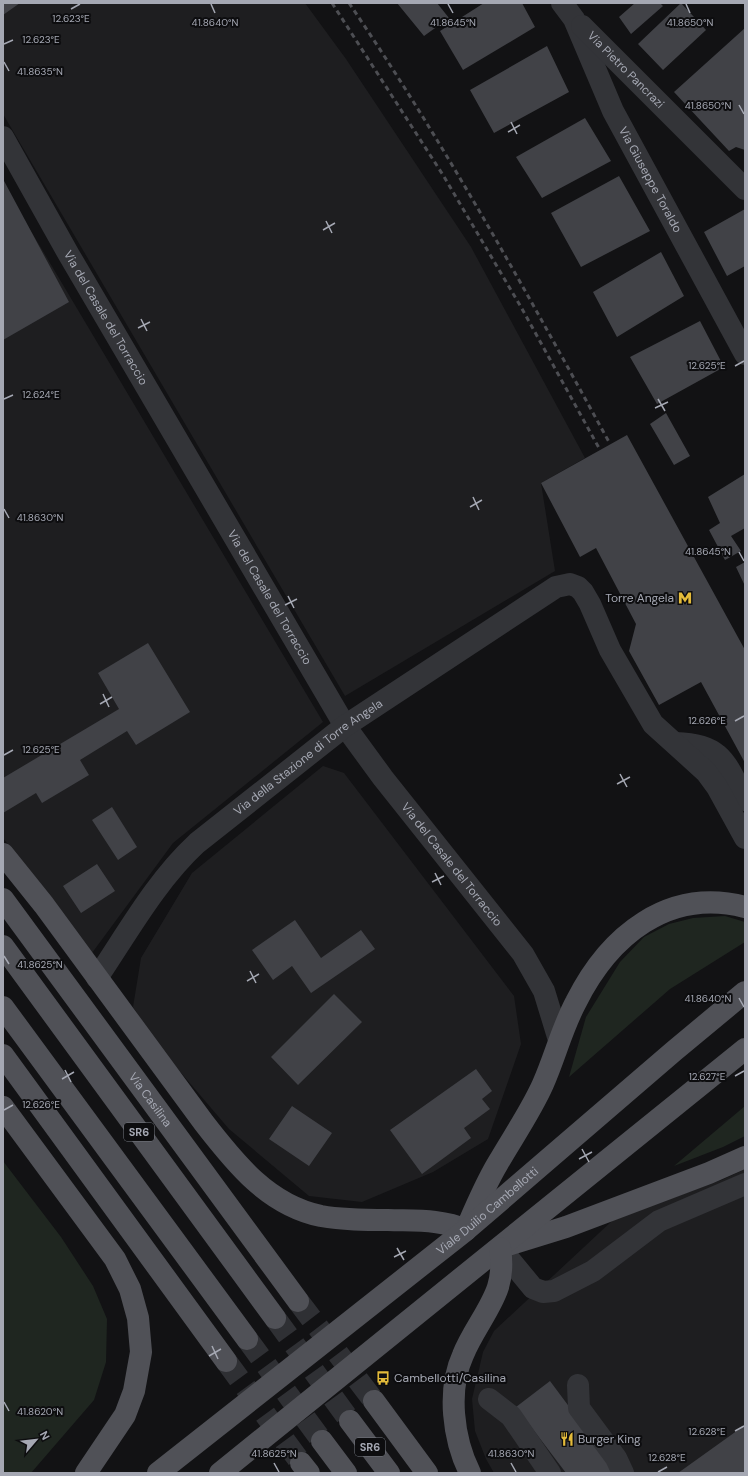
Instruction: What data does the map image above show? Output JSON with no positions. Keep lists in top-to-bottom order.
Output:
{
  "streets": {
    "main road": ["Via Casilina", "SR6", "Viale Duilio Cambellotti"],
    "street": [
      "Via Pietro Pancrazi",
      "Via Giuseppe Toraldo",
      "Via del Casale del Torraccio",
      "Via della Stazione di Torre Angela"
    ]
  },
  "crossings": [
    ["Via Pietro Pancrazi", "Via Giuseppe Toraldo"],
    ["Via del Casale del Torraccio", "Via della Stazione di Torre Angela"]
  ],
  "places": {
    "metro station": ["Torre Angela"],
    "bus stop": ["Cambellotti/Casilina"],
    "restaurant": ["Burger King"]
  },
  "north": "top right",
  "coordinates": [
    "12.623°E",
    "41.8640°N",
    "41.8645°N",
    "41.8650°N",
    "41.8635°N",
    "12.625°E",
    "12.624°E",
    "41.8630°N",
    "12.626°E",
    "41.8625°N",
    "12.627°E",
    "41.8620°N",
    "12.628°E"
  ]
}
